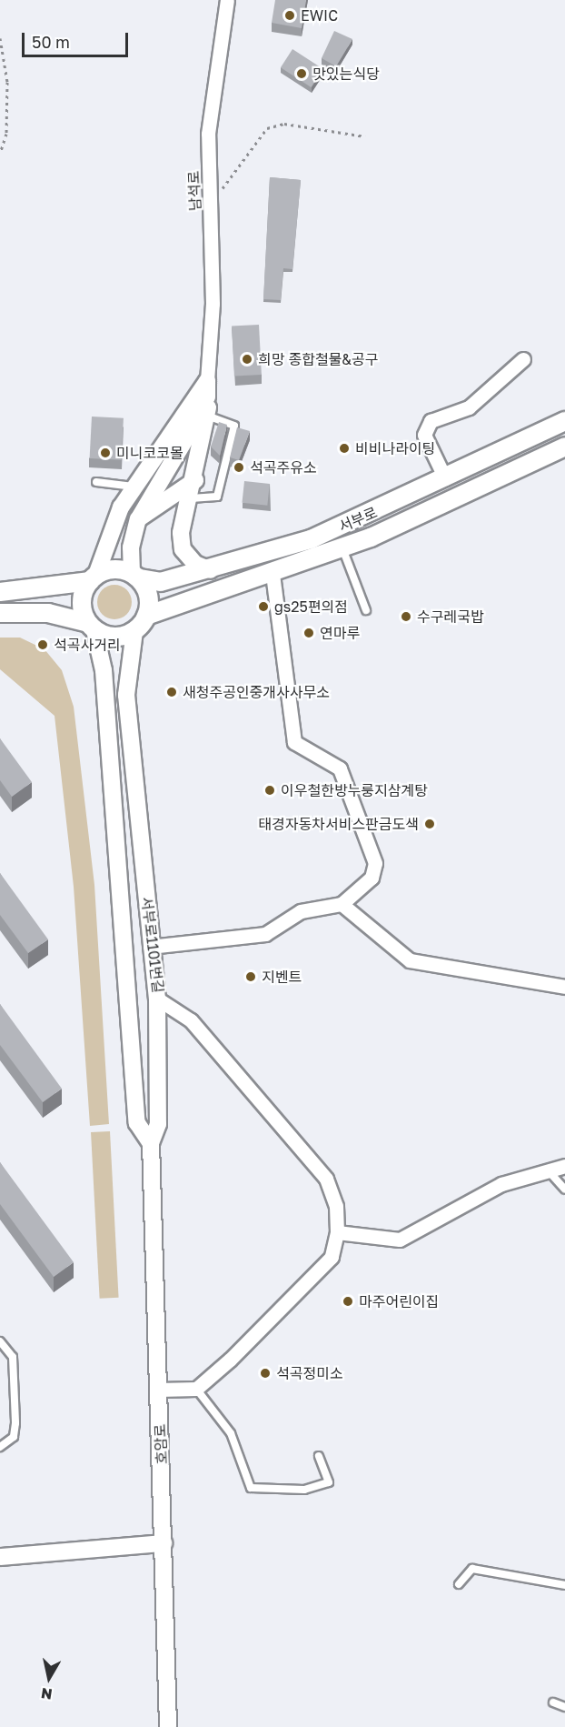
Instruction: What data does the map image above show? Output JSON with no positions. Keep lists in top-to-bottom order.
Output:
{
  "streets": {
    "main road": ["서부로"],
    "street": ["남석로", "서부로1101번길", "호암로"]
  },
  "crossings": [
    ["서부로", "서부로1101번길"]
  ],
  "places": [
    "EWIC",
    "맛있는식당",
    "희망 종합철물&공구",
    "비비나라이팅",
    "미니코코몰",
    "석곡주유소",
    "gs25편의점",
    "수구레국밥",
    "연마루",
    "석곡사거리",
    "새청주공인중개사사무소",
    "이우철한방누룽지삼계탕",
    "태경자동차서비스판금도색",
    "지벤트",
    "마주어린이집",
    "석곡정미소"
  ],
  "scale_bar": "50 m",
  "north": "bottom"
}
